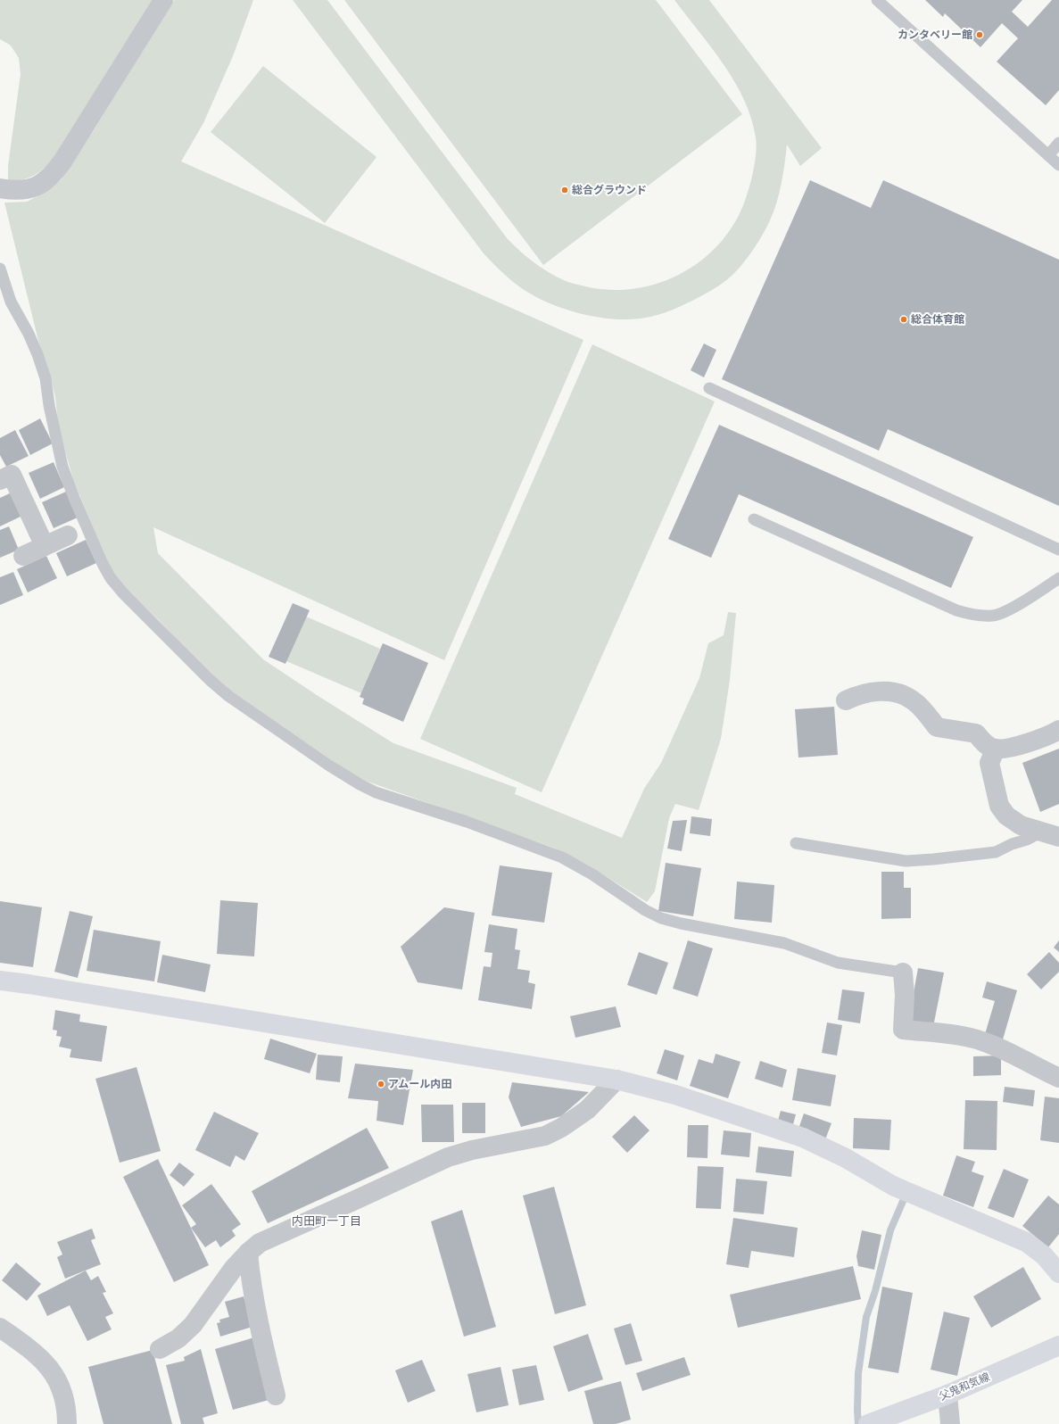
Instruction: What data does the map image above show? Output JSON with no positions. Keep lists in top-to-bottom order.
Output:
{
  "streets": {
    "street": ["父鬼和気線"]
  },
  "districts": ["内田町一丁目"],
  "places": [
    "カンタベリー館",
    "総合グラウンド",
    "総合体育館",
    "アムール内田"
  ]
}
